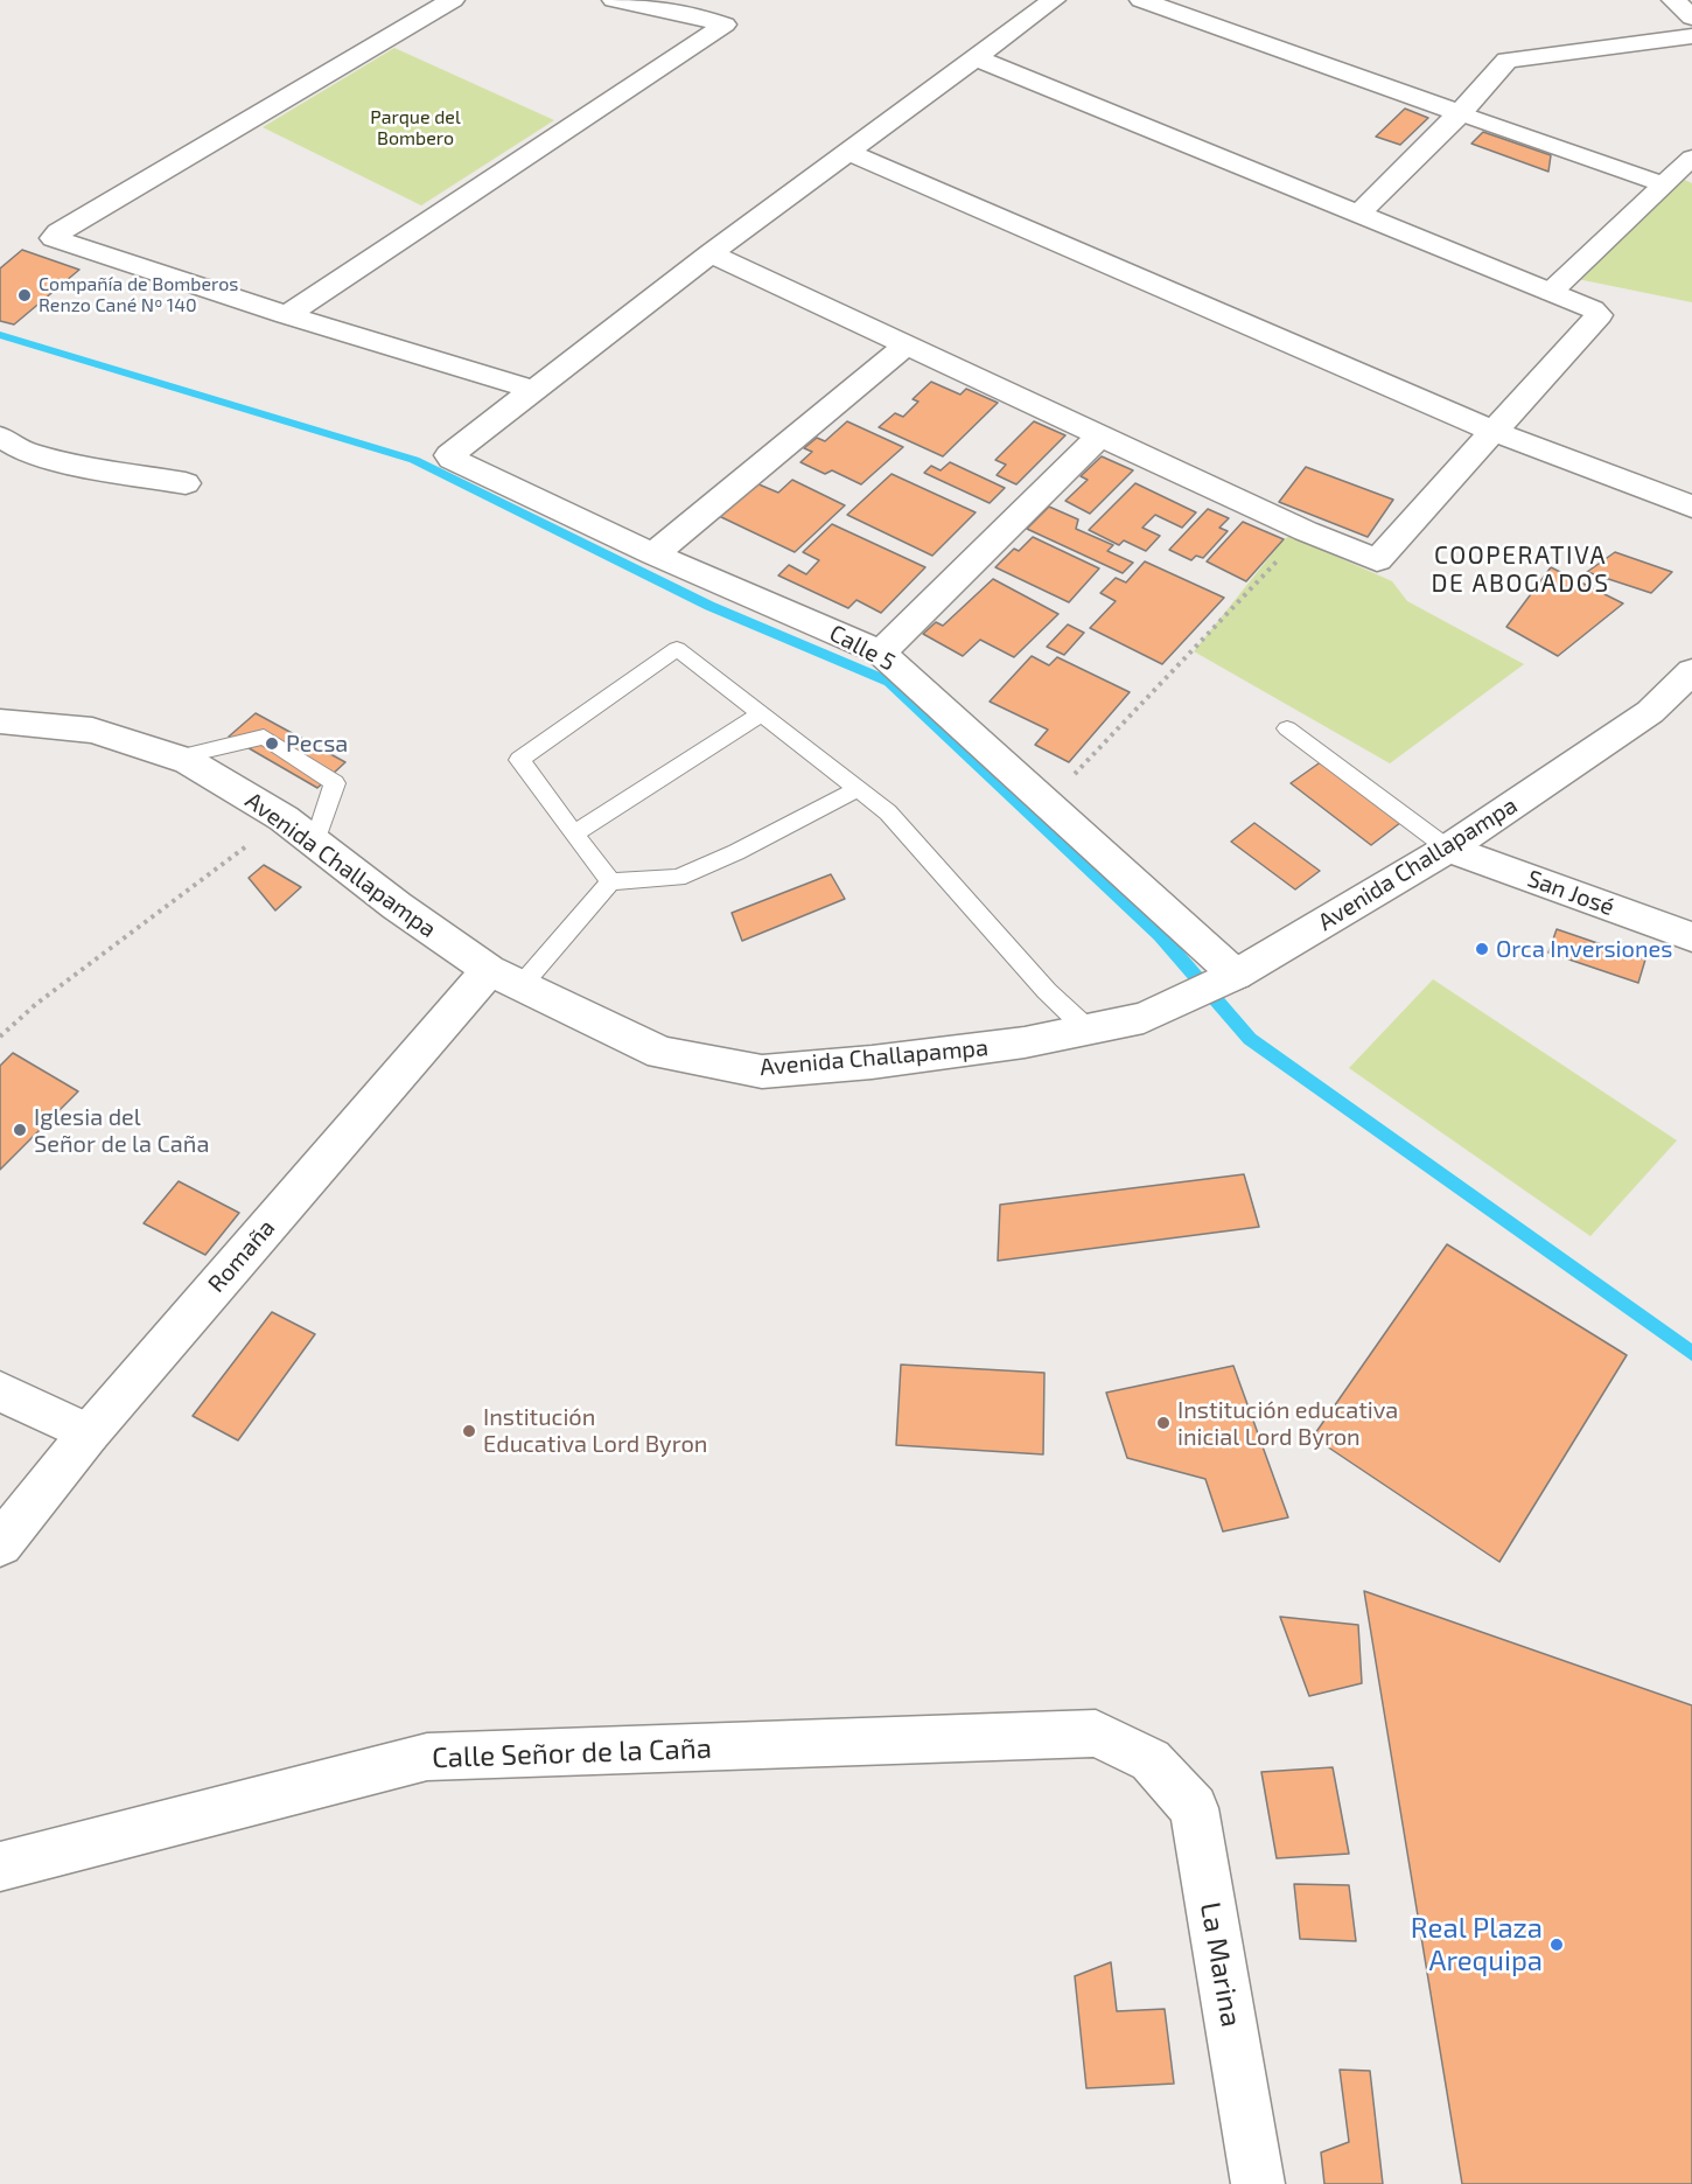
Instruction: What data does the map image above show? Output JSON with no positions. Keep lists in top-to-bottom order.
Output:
{
  "streets": {
    "street": [
      "Calle 5",
      "Avenida Challapampa",
      "San José",
      "Romaña",
      "Calle Señor de la Caña",
      "La Marina"
    ]
  },
  "crossings": [
    ["Calle 5", "Avenida Challapampa"],
    ["Avenida Challapampa", "San José"],
    ["Avenida Challapampa", "Romaña"],
    ["Calle Señor de la Caña", "La Marina"]
  ],
  "districts": ["COOPERATIVA DE ABOGADOS"],
  "parks": ["Parque del Bombero"],
  "places": [
    "Compañía de Bomberos Renzo Cané Nº 140",
    "Pecsa",
    "Orca Inversiones",
    "Iglesia del Señor de la Caña",
    "Institución educativa inicial Lord Byron",
    "Institución Educativa Lord Byron",
    "Real Plaza Arequipa"
  ]
}
